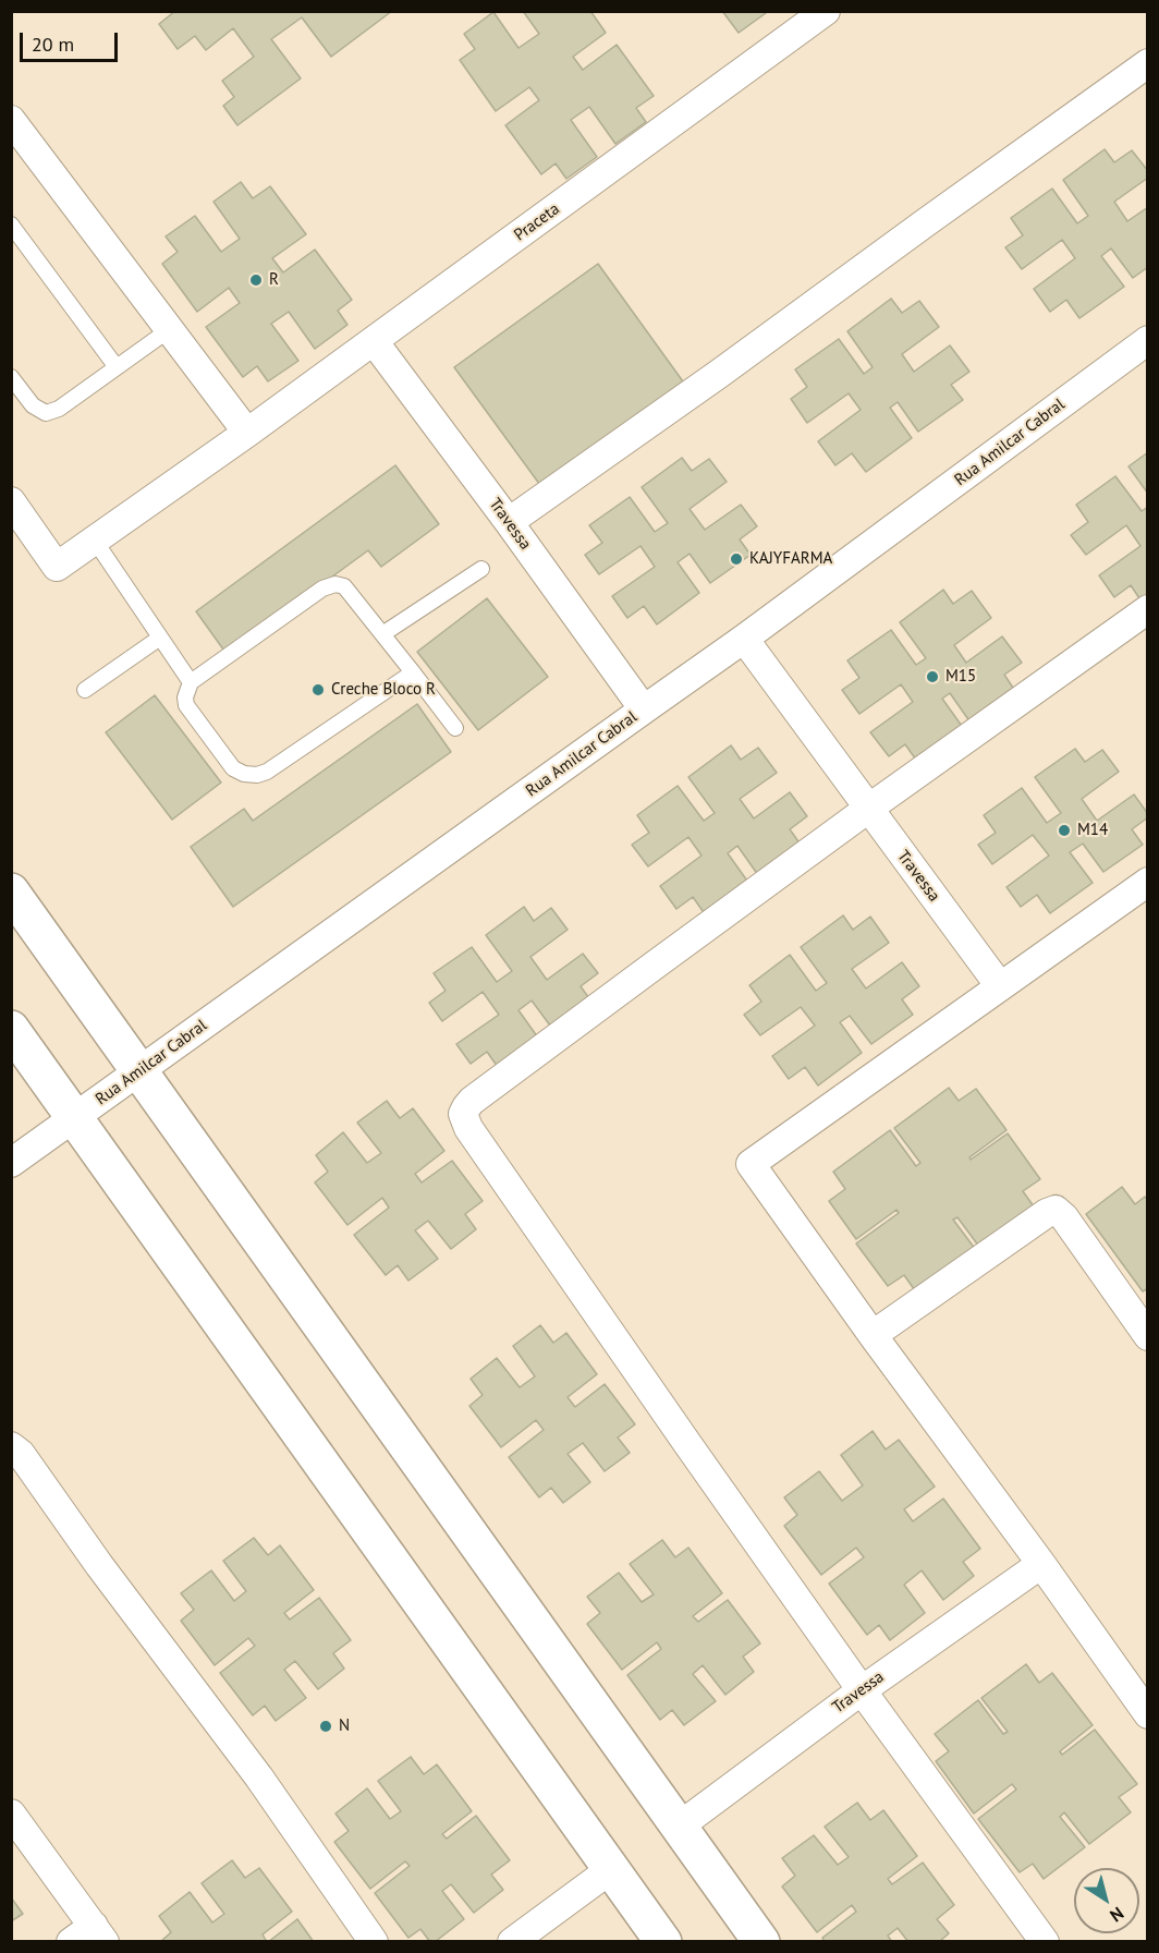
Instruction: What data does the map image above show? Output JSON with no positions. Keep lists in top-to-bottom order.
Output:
{
  "streets": {
    "street": ["Praceta", "Rua Amilcar Cabral", "Travessa"]
  },
  "crossings": [
    ["Praceta", "Travessa"],
    ["Rua Amilcar Cabral", "Travessa"]
  ],
  "places": [
    "R",
    "KAJYFARMA",
    "M15",
    "Creche Bloco R",
    "M14",
    "N"
  ],
  "scale_bar": "20 m",
  "north": "bottom right"
}
